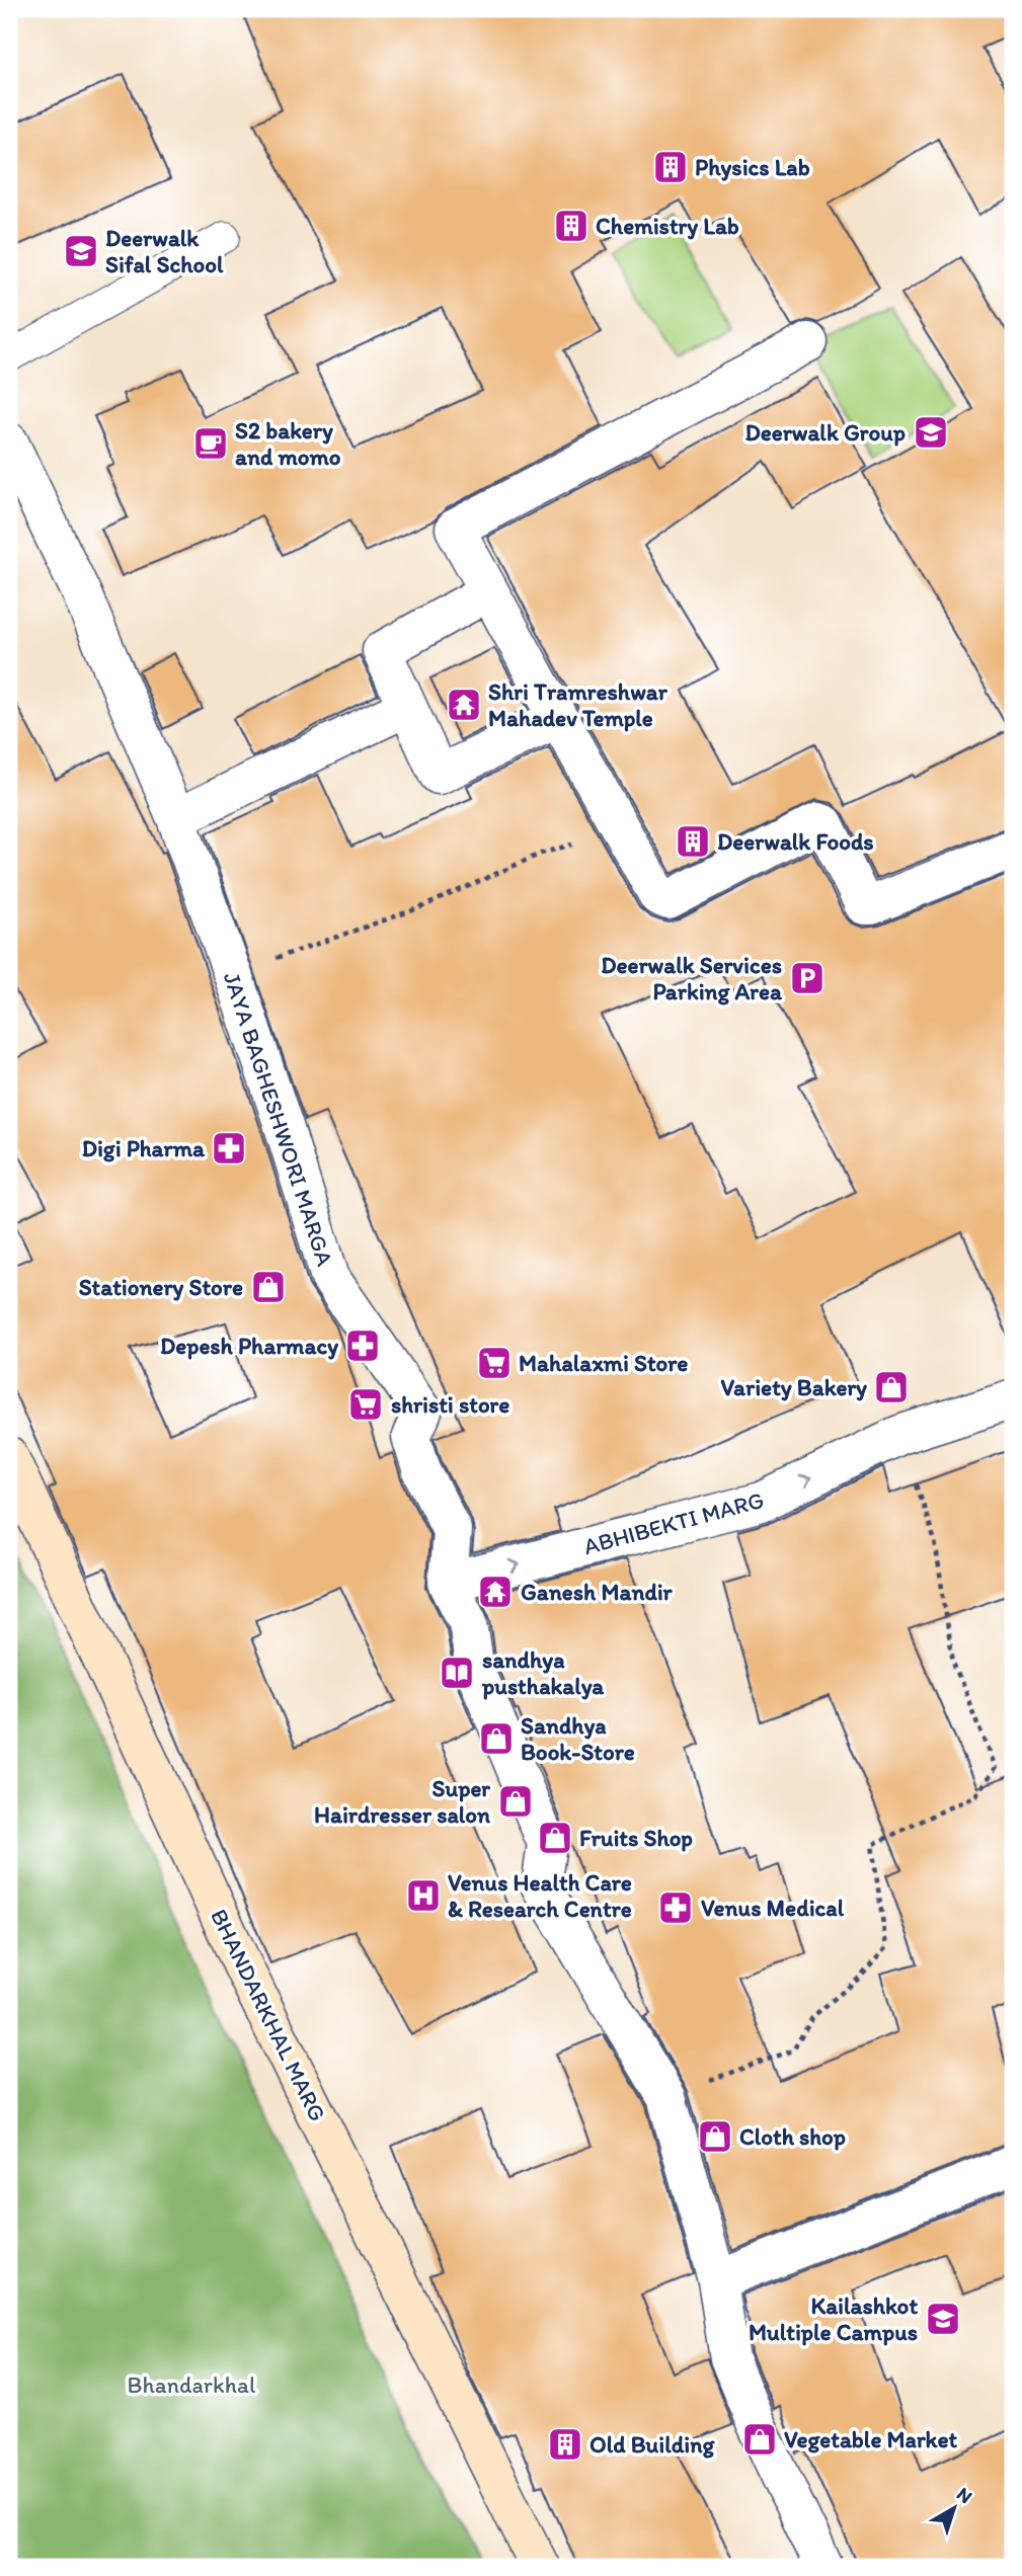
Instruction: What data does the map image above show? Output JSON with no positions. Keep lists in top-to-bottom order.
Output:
{
  "streets": {
    "main road": ["BHANDARKHAL MARG"],
    "street": ["JAYA BAGHESHWORI MARGA", "ABHIBEKTI MARG"]
  },
  "crossings": [
    ["JAYA BAGHESHWORI MARGA", "ABHIBEKTI MARG"]
  ],
  "one_way": ["ABHIBEKTI MARG"],
  "parks": ["Bhandarkhal"],
  "places": {
    "building": [
      "Physics Lab",
      "Chemistry Lab",
      "Deerwalk Foods",
      "Old Building"
    ],
    "school or university": ["Deerwalk Sifal School", "Deerwalk Group", "Kailashkot Multiple Campus"],
    "cafe": ["S2 bakery and momo"],
    "temple": ["Shri Tramreshwar Mahadev Temple", "Ganesh Mandir"],
    "parking": ["Deerwalk Services Parking Area"],
    "pharmacy": ["Digi Pharma", "Depesh Pharmacy", "Venus Medical"],
    "shop": [
      "Stationery Store",
      "Variety Bakery",
      "Sandhya Book-Store",
      "Super Hairdresser salon",
      "Fruits Shop",
      "Cloth shop",
      "Vegetable Market"
    ],
    "supermarket": ["Mahalaxmi Store", "shristi store"],
    "library": ["sandhya pusthakalya"],
    "hospital": ["Venus Health Care & Research Centre"]
  },
  "north": "top right"
}
